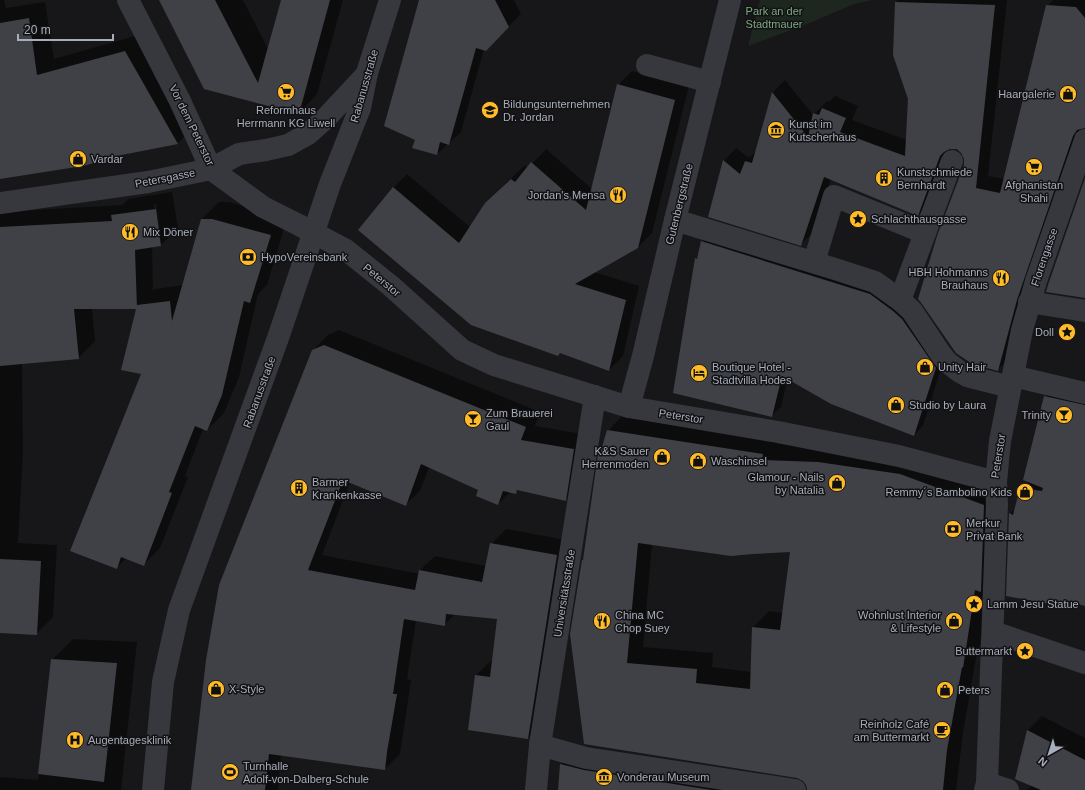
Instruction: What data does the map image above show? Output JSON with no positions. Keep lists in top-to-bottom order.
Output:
{
  "streets": {
    "street": [
      "Rabanusstraße",
      "Vor dem Peterstor",
      "Petersgasse",
      "Gutenbergstraße",
      "Florengasse",
      "Peterstor",
      "Universitätsstraße"
    ]
  },
  "crossings": [
    ["Rabanusstraße", "Vor dem Peterstor"],
    ["Rabanusstraße", "Petersgasse"],
    ["Rabanusstraße", "Peterstor"],
    ["Vor dem Peterstor", "Petersgasse"],
    ["Petersgasse", "Peterstor"],
    ["Gutenbergstraße", "Peterstor"],
    ["Florengasse", "Peterstor"],
    ["Peterstor", "Universitätsstraße"]
  ],
  "parks": ["Park an der Stadtmauer"],
  "places": {
    "supermarket": ["Reformhaus Herrmann KG Liwell", "Afghanistan Shahi"],
    "shop": [
      "Haargalerie",
      "Vardar",
      "Unity Hair",
      "Studio by Laura",
      "K&S Sauer Herrenmoden",
      "Waschinsel",
      "Glamour - Nails by Natalia",
      "Remmy´s Bambolino Kids",
      "Wohnlust Interior & Lifestyle",
      "X-Style",
      "Peters"
    ],
    "school or university": ["Bildungsunternehmen Dr. Jordan"],
    "museum": ["Kunst im Kutscherhaus", "Vonderau Museum"],
    "building": ["Kunstschmiede Bernhardt", "Barmer Krankenkasse"],
    "restaurant": [
      "Jordan's Mensa",
      "Mix Döner",
      "HBH Hohmanns Brauhaus",
      "China MC Chop Suey"
    ],
    "place": [
      "Schlachthausgasse",
      "Doll",
      "Lamm Jesu Statue",
      "Buttermarkt"
    ],
    "bank": ["HypoVereinsbank", "Merkur Privat Bank"],
    "hotel": ["Boutique Hotel - Stadtvilla Hodes"],
    "bar": ["Trinity", "Zum Brauerei Gaul"],
    "cafe": ["Reinholz Café am Buttermarkt"],
    "hospital": ["Augentagesklinik"],
    "sports": ["Turnhalle Adolf-von-Dalberg-Schule"]
  },
  "scale_bar": "20 m",
  "north": "bottom left"
}
